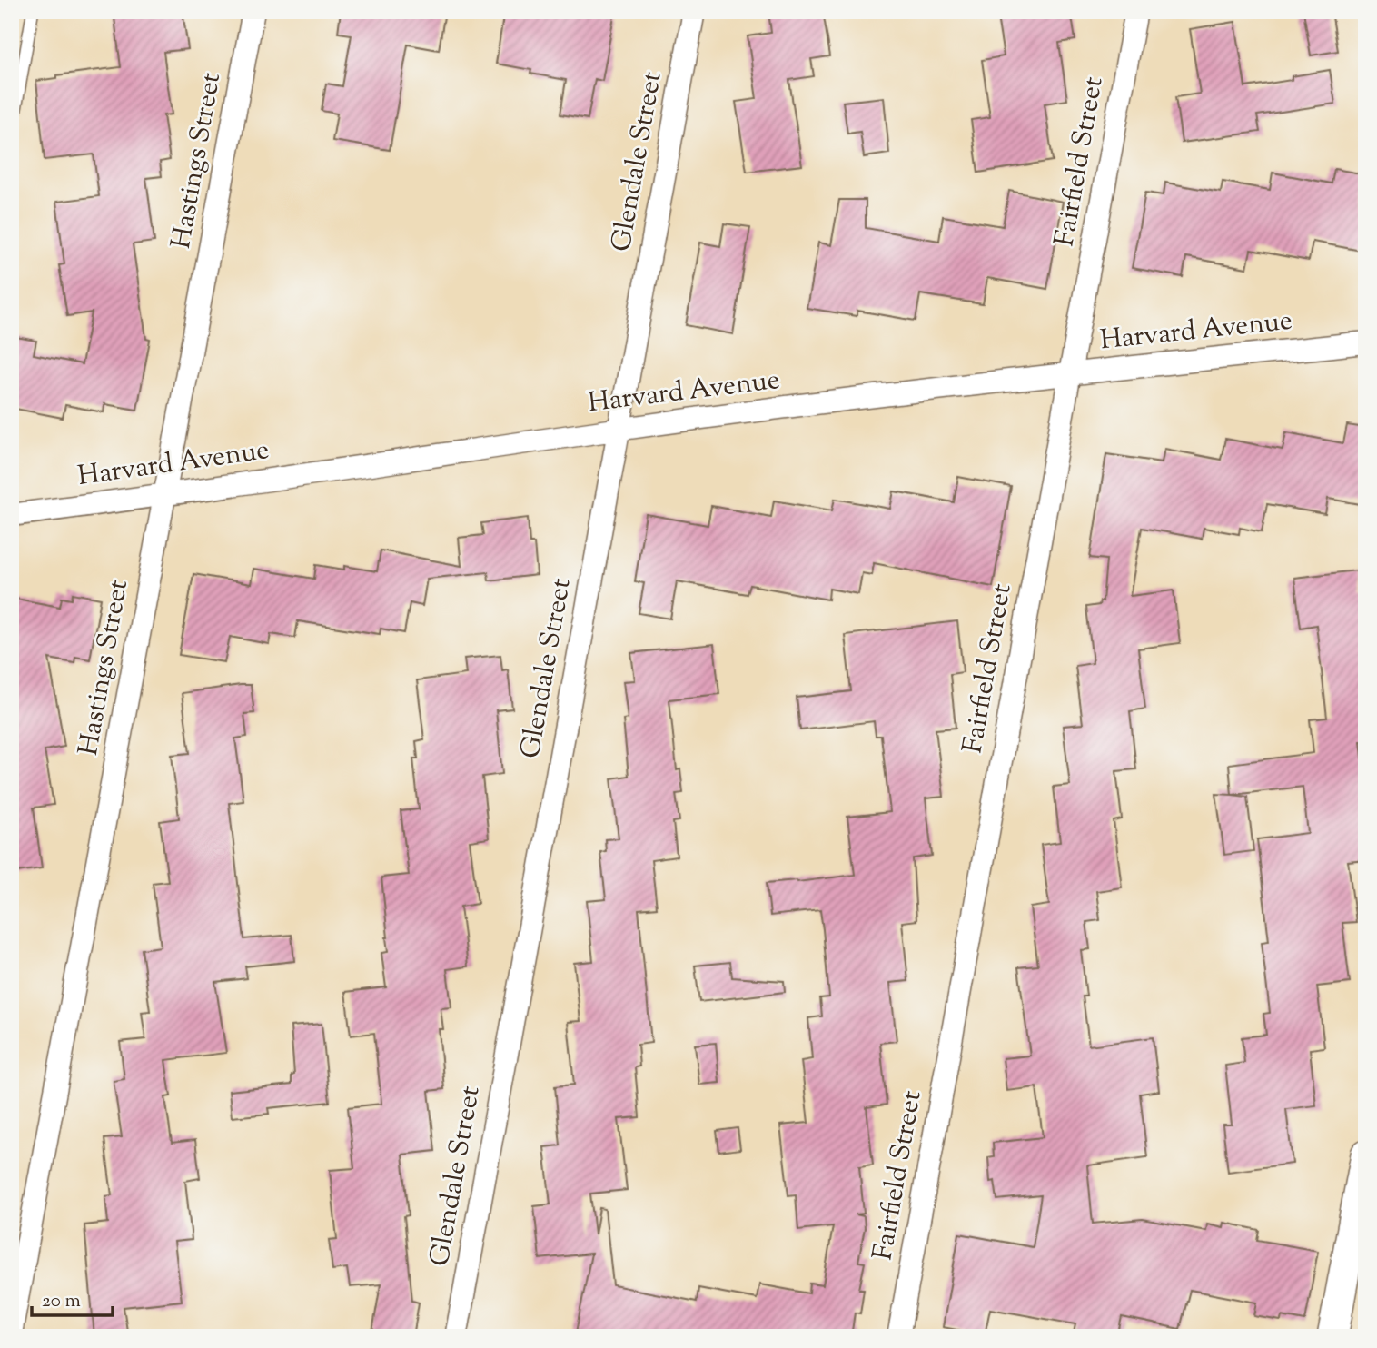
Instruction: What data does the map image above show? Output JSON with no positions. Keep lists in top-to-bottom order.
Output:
{
  "streets": {
    "street": [
      "Hastings Street",
      "Glendale Street",
      "Fairfield Street",
      "Harvard Avenue"
    ]
  },
  "crossings": [
    ["Hastings Street", "Harvard Avenue"],
    ["Glendale Street", "Harvard Avenue"],
    ["Fairfield Street", "Harvard Avenue"]
  ],
  "scale_bar": "20 m"
}
